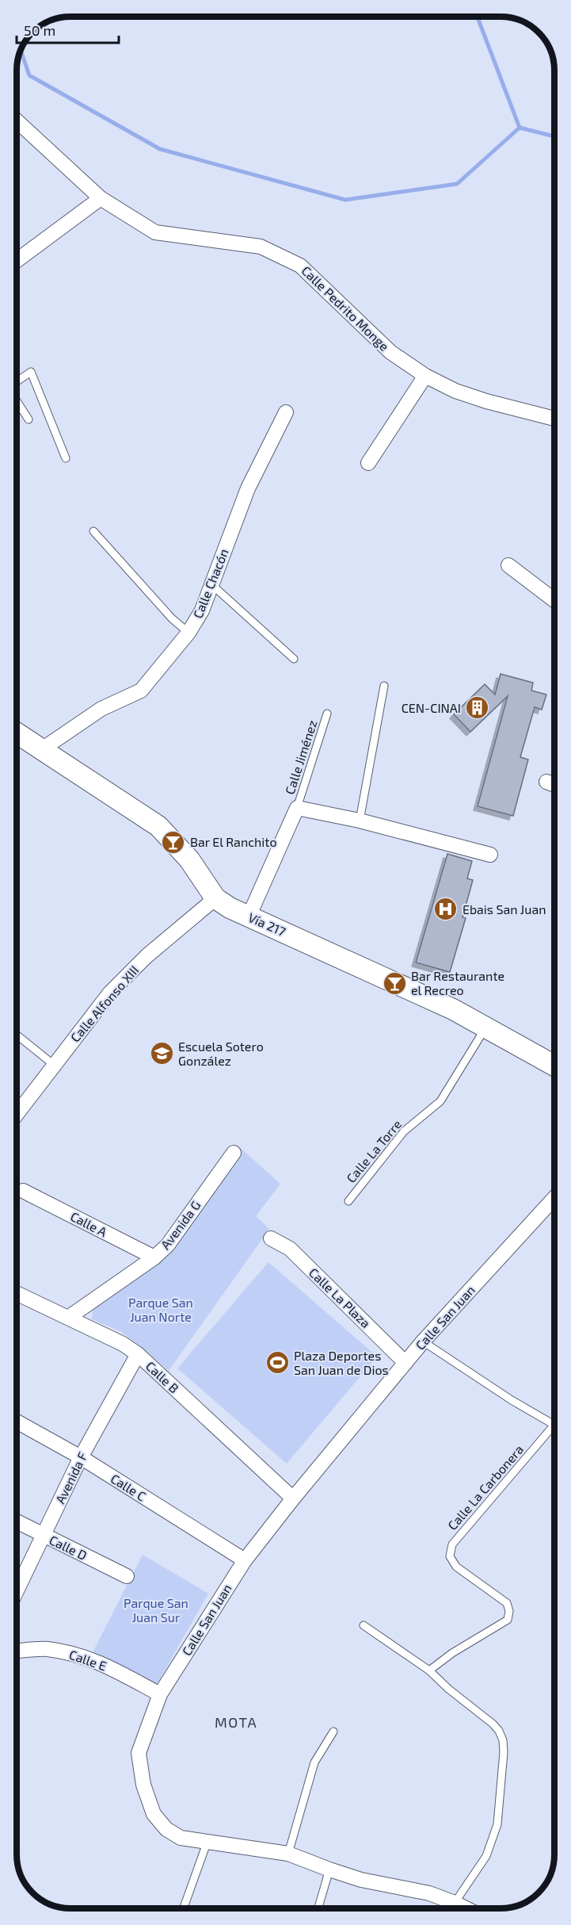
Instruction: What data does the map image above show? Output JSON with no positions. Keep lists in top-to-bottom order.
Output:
{
  "streets": {
    "main road": ["Vía 217"],
    "street": [
      "Calle Pedrito Monge",
      "Calle Chacón",
      "Calle Alfonso XIII",
      "Calle A",
      "Avenida G",
      "Calle La Plaza",
      "Calle San Juan",
      "Calle B",
      "Avenida F",
      "Calle C",
      "Calle D",
      "Calle E"
    ],
    "lane": ["Calle Jiménez", "Calle La Torre", "Calle La Carbonera"]
  },
  "crossings": [
    ["Calle Chacón", "Vía 217"],
    ["Vía 217", "Calle Alfonso XIII"],
    ["Vía 217", "Calle La Torre"],
    ["Calle A", "Avenida G"],
    ["Avenida G", "Calle B"],
    ["Calle La Plaza", "Calle San Juan"],
    ["Calle San Juan", "Calle B"],
    ["Calle San Juan", "Calle C"],
    ["Calle San Juan", "Calle E"],
    ["Calle B", "Avenida F"],
    ["Avenida F", "Calle C"],
    ["Avenida F", "Calle D"]
  ],
  "districts": ["MOTA"],
  "parks": ["Parque San Juan Norte", "Parque San Juan Sur"],
  "places": {
    "building": ["CEN-CINAI"],
    "bar": ["Bar El Ranchito", "Bar Restaurante el Recreo"],
    "hospital": ["Ebais San Juan"],
    "school or university": ["Escuela Sotero González"],
    "sports": ["Plaza Deportes San Juan de Dios"]
  },
  "scale_bar": "50 m"
}
